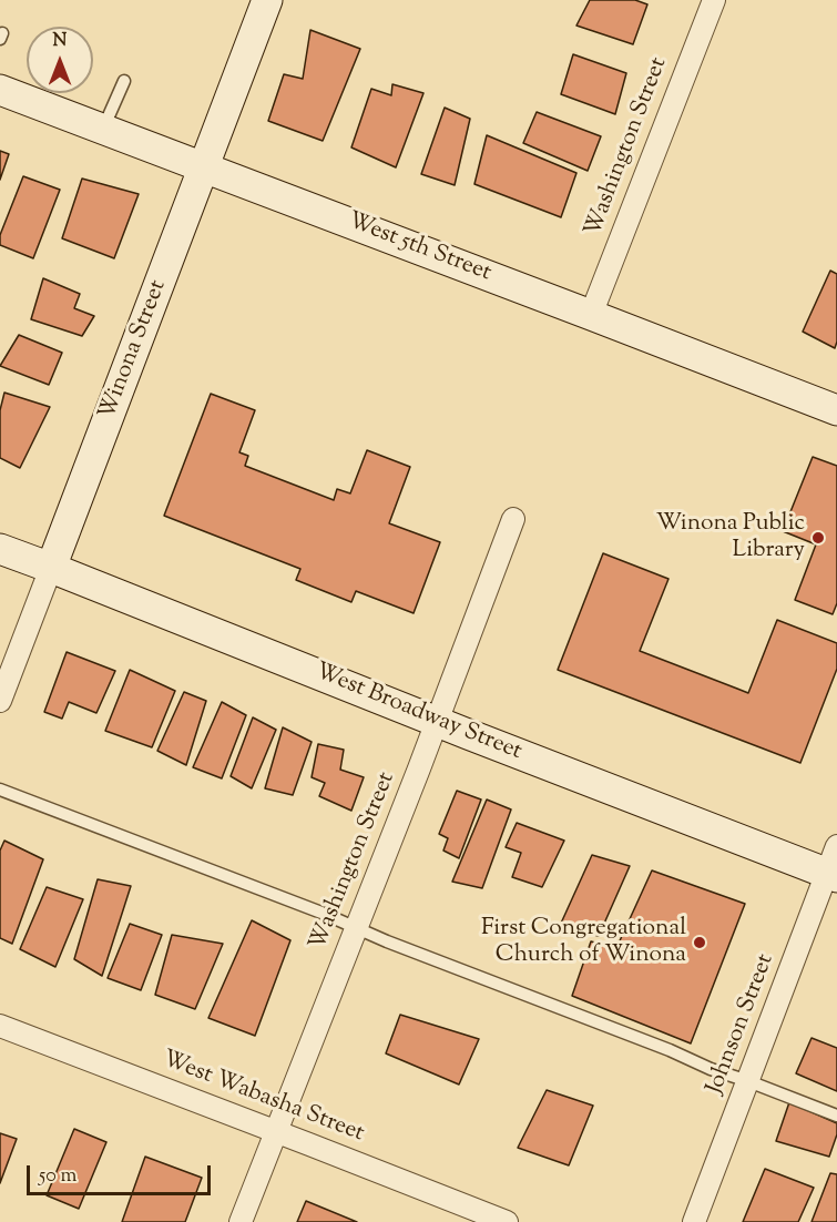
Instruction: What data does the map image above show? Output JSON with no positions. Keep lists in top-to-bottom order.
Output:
{
  "streets": {
    "street": [
      "Washington Street",
      "West 5th Street",
      "Winona Street",
      "West Broadway Street",
      "Johnson Street",
      "West Wabasha Street"
    ]
  },
  "crossings": [
    ["Washington Street", "West 5th Street"],
    ["Washington Street", "West Broadway Street"],
    ["Washington Street", "West Wabasha Street"],
    ["West 5th Street", "Winona Street"],
    ["Winona Street", "West Broadway Street"],
    ["West Broadway Street", "Johnson Street"]
  ],
  "places": ["Winona Public Library", "First Congregational Church of Winona"],
  "scale_bar": "50 m",
  "north": "top"
}
